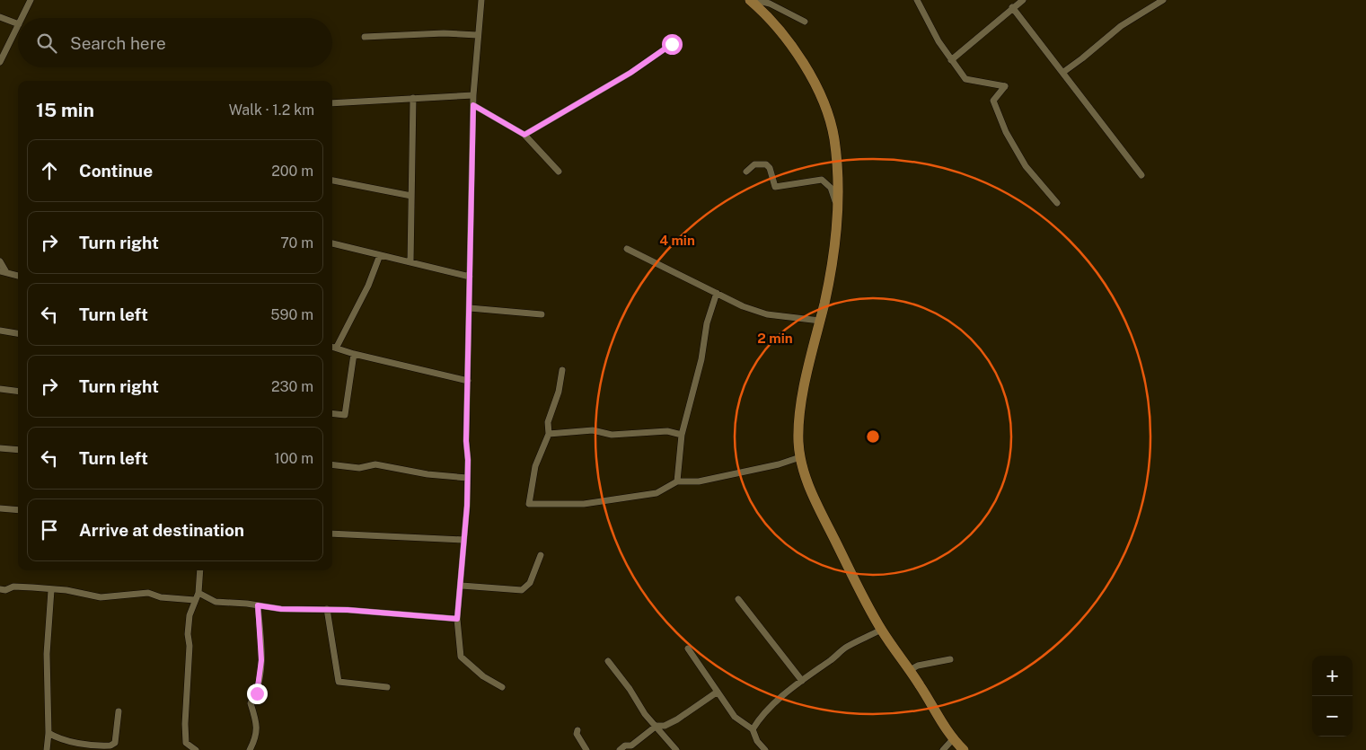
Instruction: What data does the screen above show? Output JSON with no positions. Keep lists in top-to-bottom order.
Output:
{
  "page": {
    "search": "Search here",
    "heading": ["15 min", "Walk · 1.2 km"],
    "list": [
      ["Continue", "200 m"],
      ["Turn right", "70 m"],
      ["Turn left", "590 m"],
      ["Turn right", "230 m"],
      ["Turn left", "100 m"],
      "Arrive at destination"
    ],
    "map_buttons": ["+", "−"]
  },
  "rings": ["4 min", "2 min"]
}
